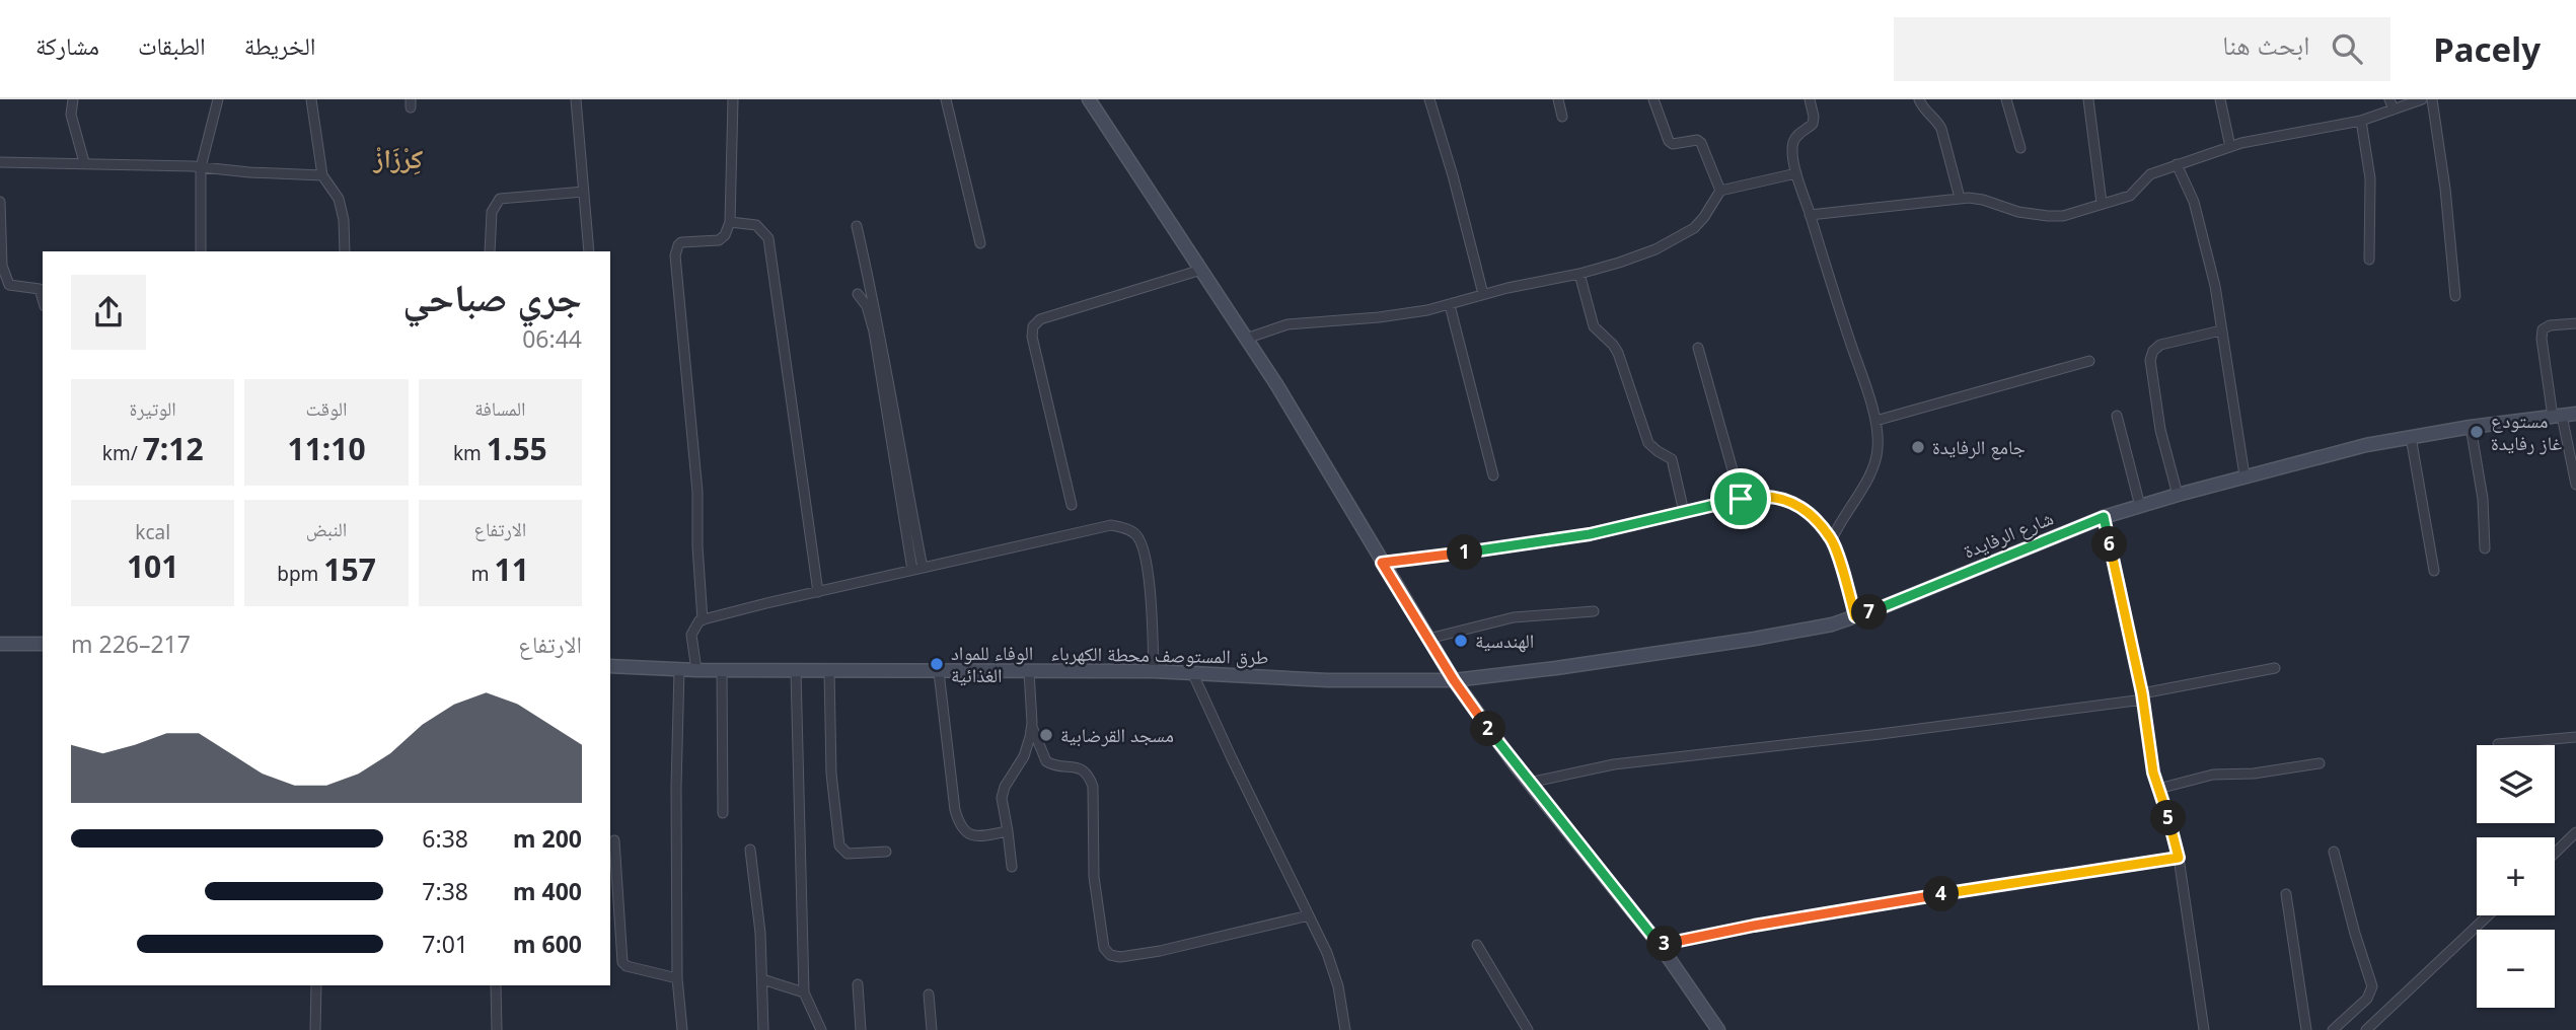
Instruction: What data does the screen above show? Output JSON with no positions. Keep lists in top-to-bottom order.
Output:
{
  "streets": {
    "street": ["شارع الرفايدة", "طرق المستوصف محطة الكهرباء"]
  },
  "crossings": [
    ["شارع الرفايدة", "طرق المستوصف محطة الكهرباء"]
  ],
  "districts": ["كِرْزَازْ"],
  "places": [
    "مستودع غاز رفايدة",
    "جامع الرفايدة",
    "الهندسية",
    "الوفاء للمواد الغذائية",
    "مسجد القرضابية"
  ],
  "page": {
    "header": "Pacely",
    "search": "ابحث هنا",
    "nav": ["الخريطة", "الطبقات", "مشاركة"],
    "heading": ["جري صباحي", "06:44"],
    "stats": [
      ["المسافة", "1.55 km"],
      ["الوقت", "11:10"],
      ["الوتيرة", "7:12 /km"],
      ["الارتفاع", "11 m"],
      ["النبض", "157 bpm"],
      ["kcal", "101"]
    ],
    "pins": [
      "6",
      "1",
      "7",
      "2",
      "5",
      "4",
      "3"
    ],
    "chart": ["الارتفاع", "217–226 m"],
    "map_buttons": ["+", "−"],
    "list": [
      {
        "name": "200 m",
        "note": "6:38"
      },
      {
        "name": "400 m",
        "note": "7:38"
      },
      {
        "name": "600 m",
        "note": "7:01"
      }
    ]
  }
}
